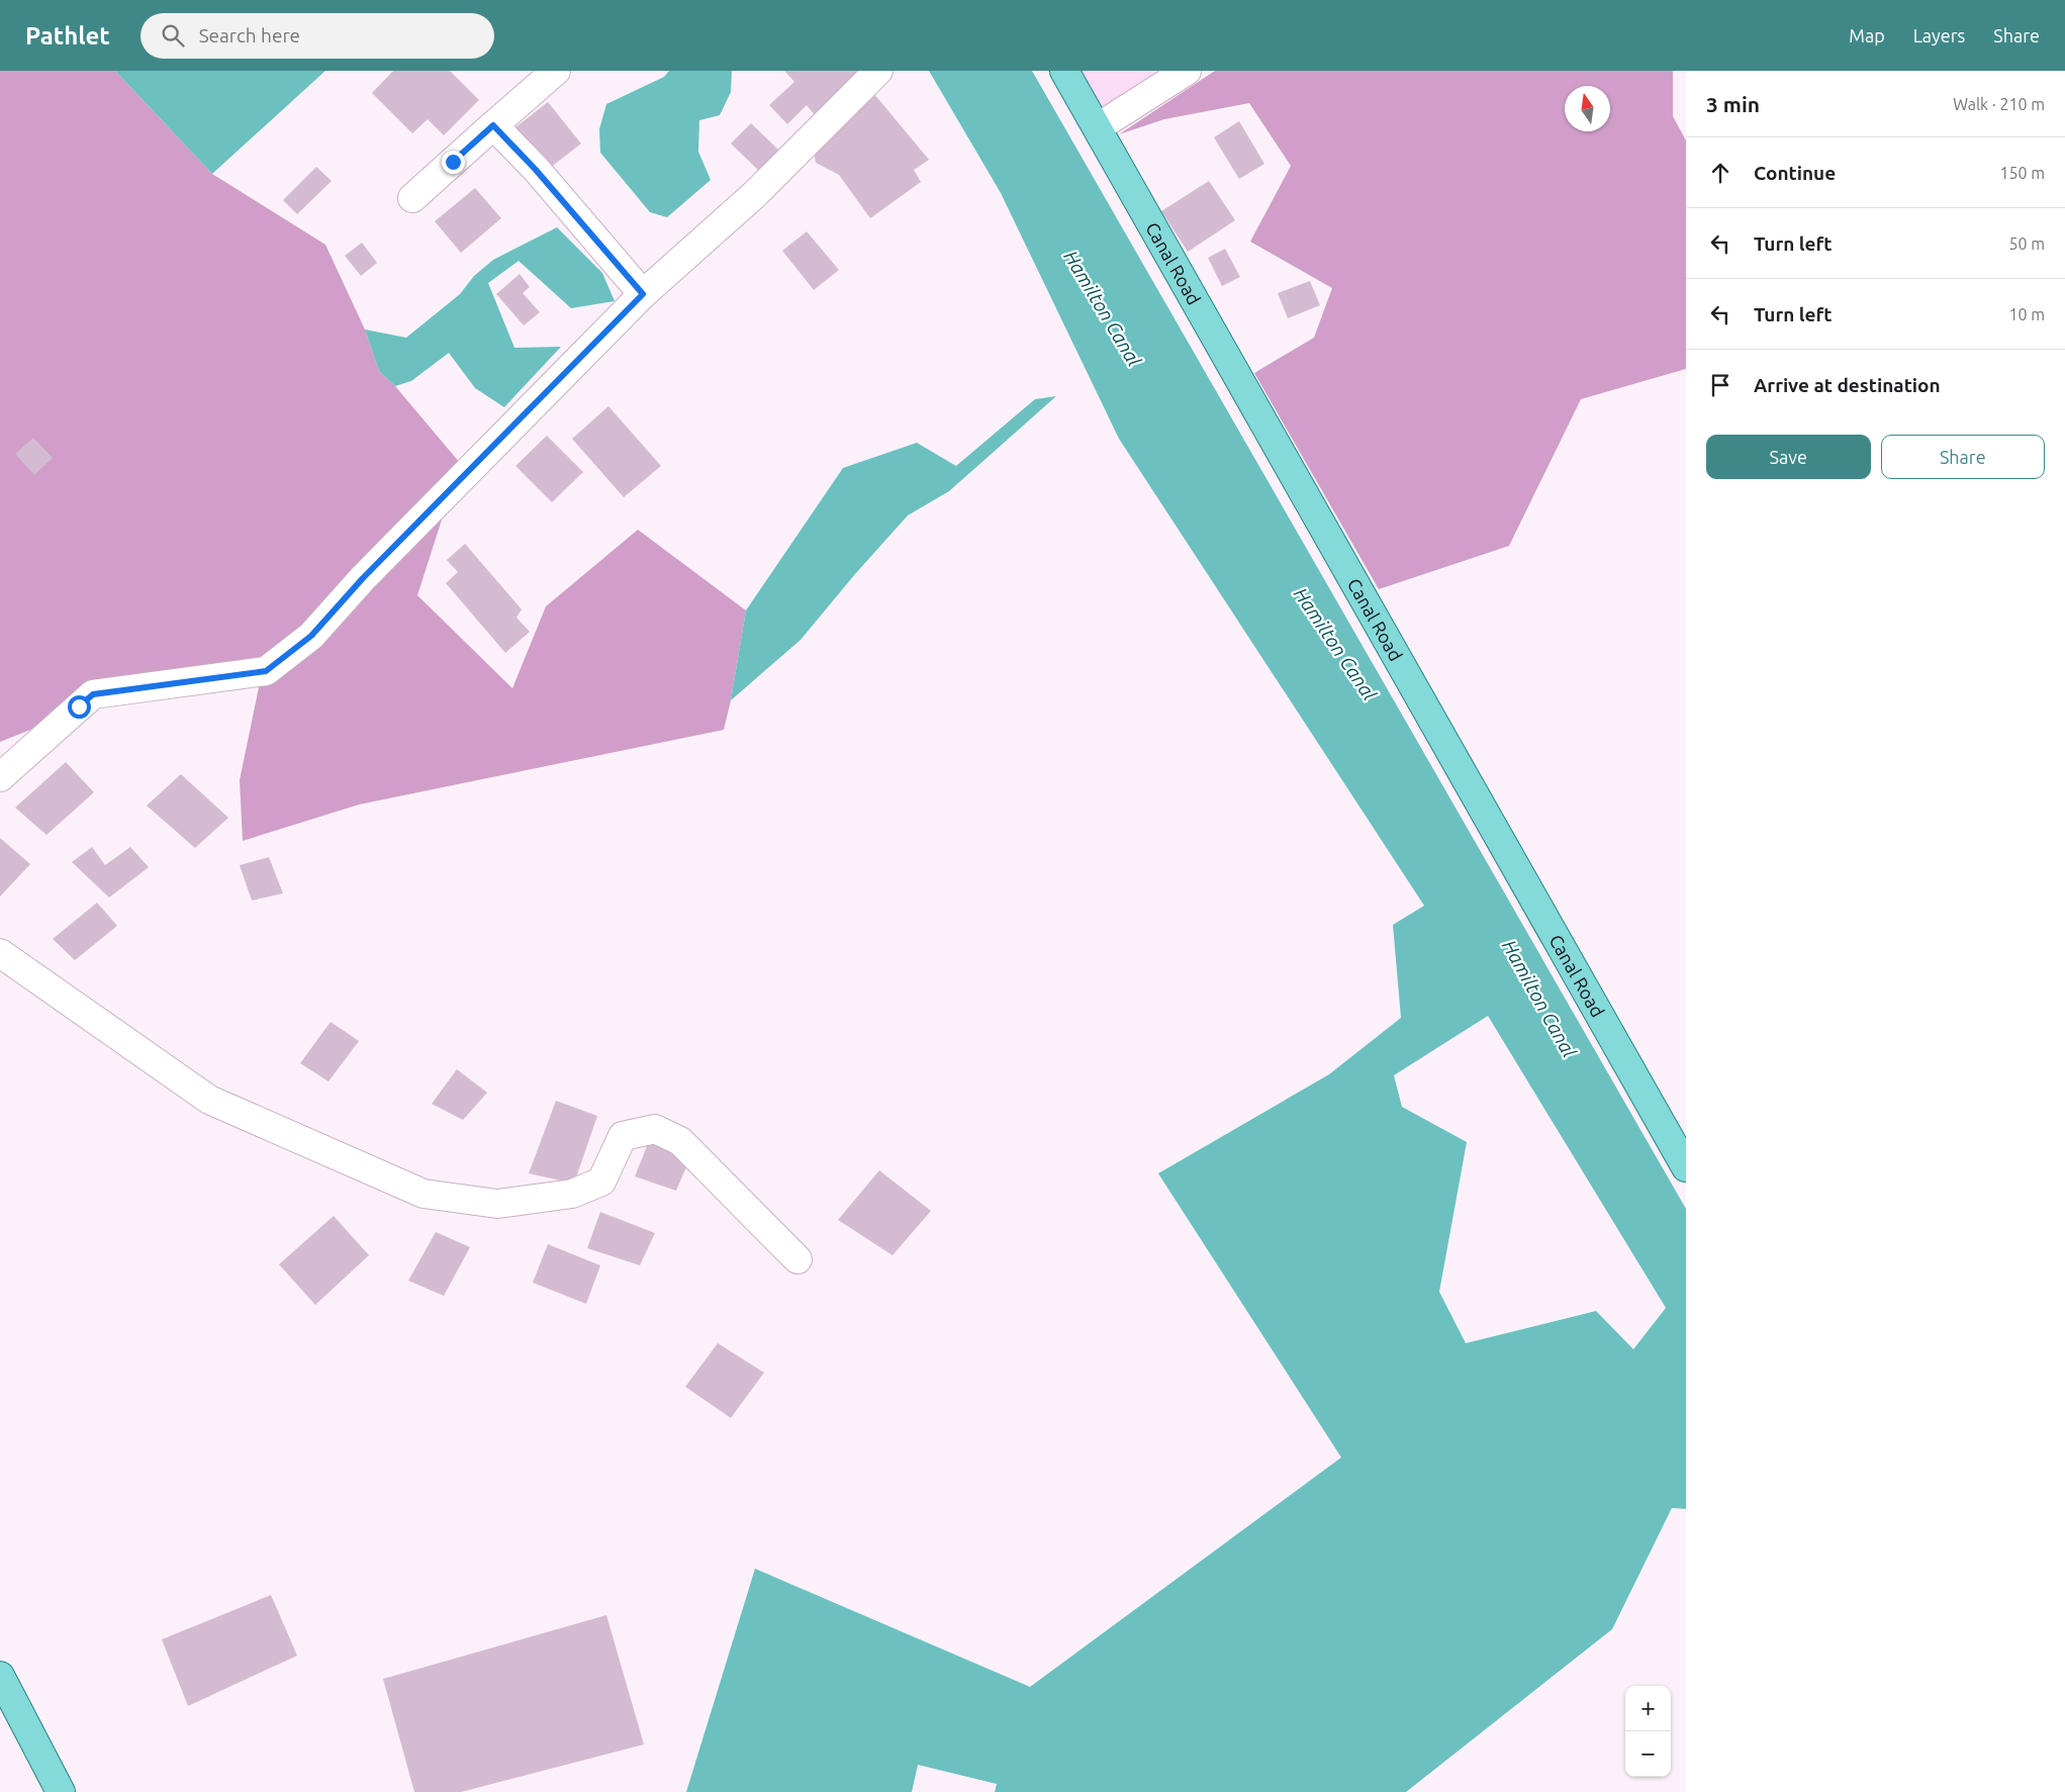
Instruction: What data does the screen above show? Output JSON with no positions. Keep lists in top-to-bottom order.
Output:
{
  "streets": {
    "main road": ["Canal Road"]
  },
  "water": ["Hamilton Canal"],
  "north": "top",
  "page": {
    "header": "Pathlet",
    "search": "Search here",
    "nav": ["Map", "Layers", "Share"],
    "heading": ["3 min", "Walk · 210 m"],
    "list": [
      ["Continue", "150 m"],
      ["Turn left", "50 m"],
      ["Turn left", "10 m"],
      "Arrive at destination"
    ],
    "buttons": ["Save", "Share"],
    "map_buttons": ["+", "−"]
  }
}
